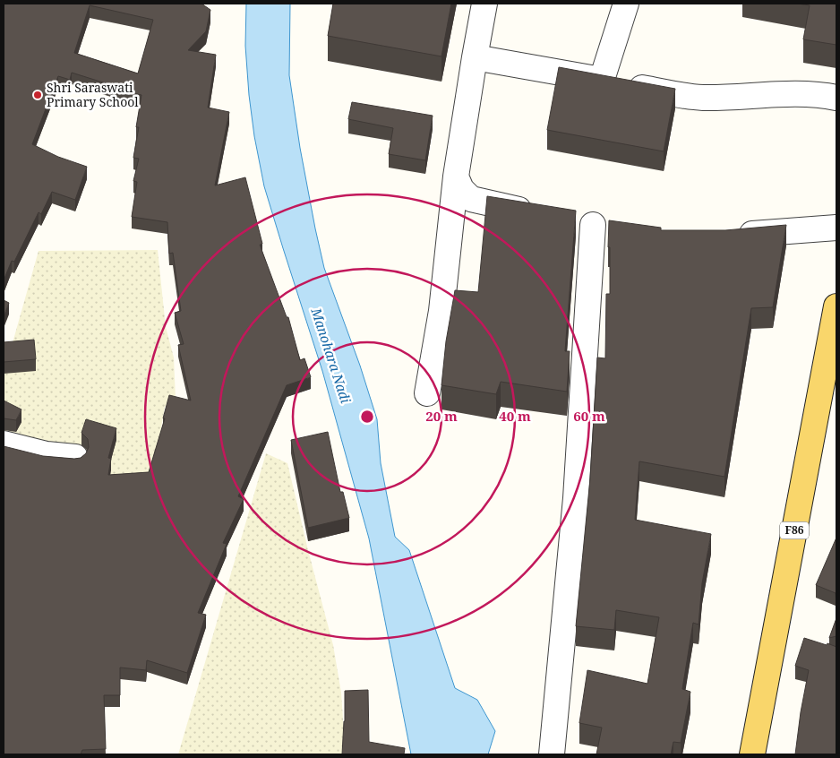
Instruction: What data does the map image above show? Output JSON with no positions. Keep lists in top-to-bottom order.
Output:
{
  "streets": {
    "main road": ["F86"]
  },
  "water": ["Manohara Nadi"],
  "places": ["Shri Saraswati Primary School"],
  "rings": ["20 m", "40 m", "60 m"]
}
